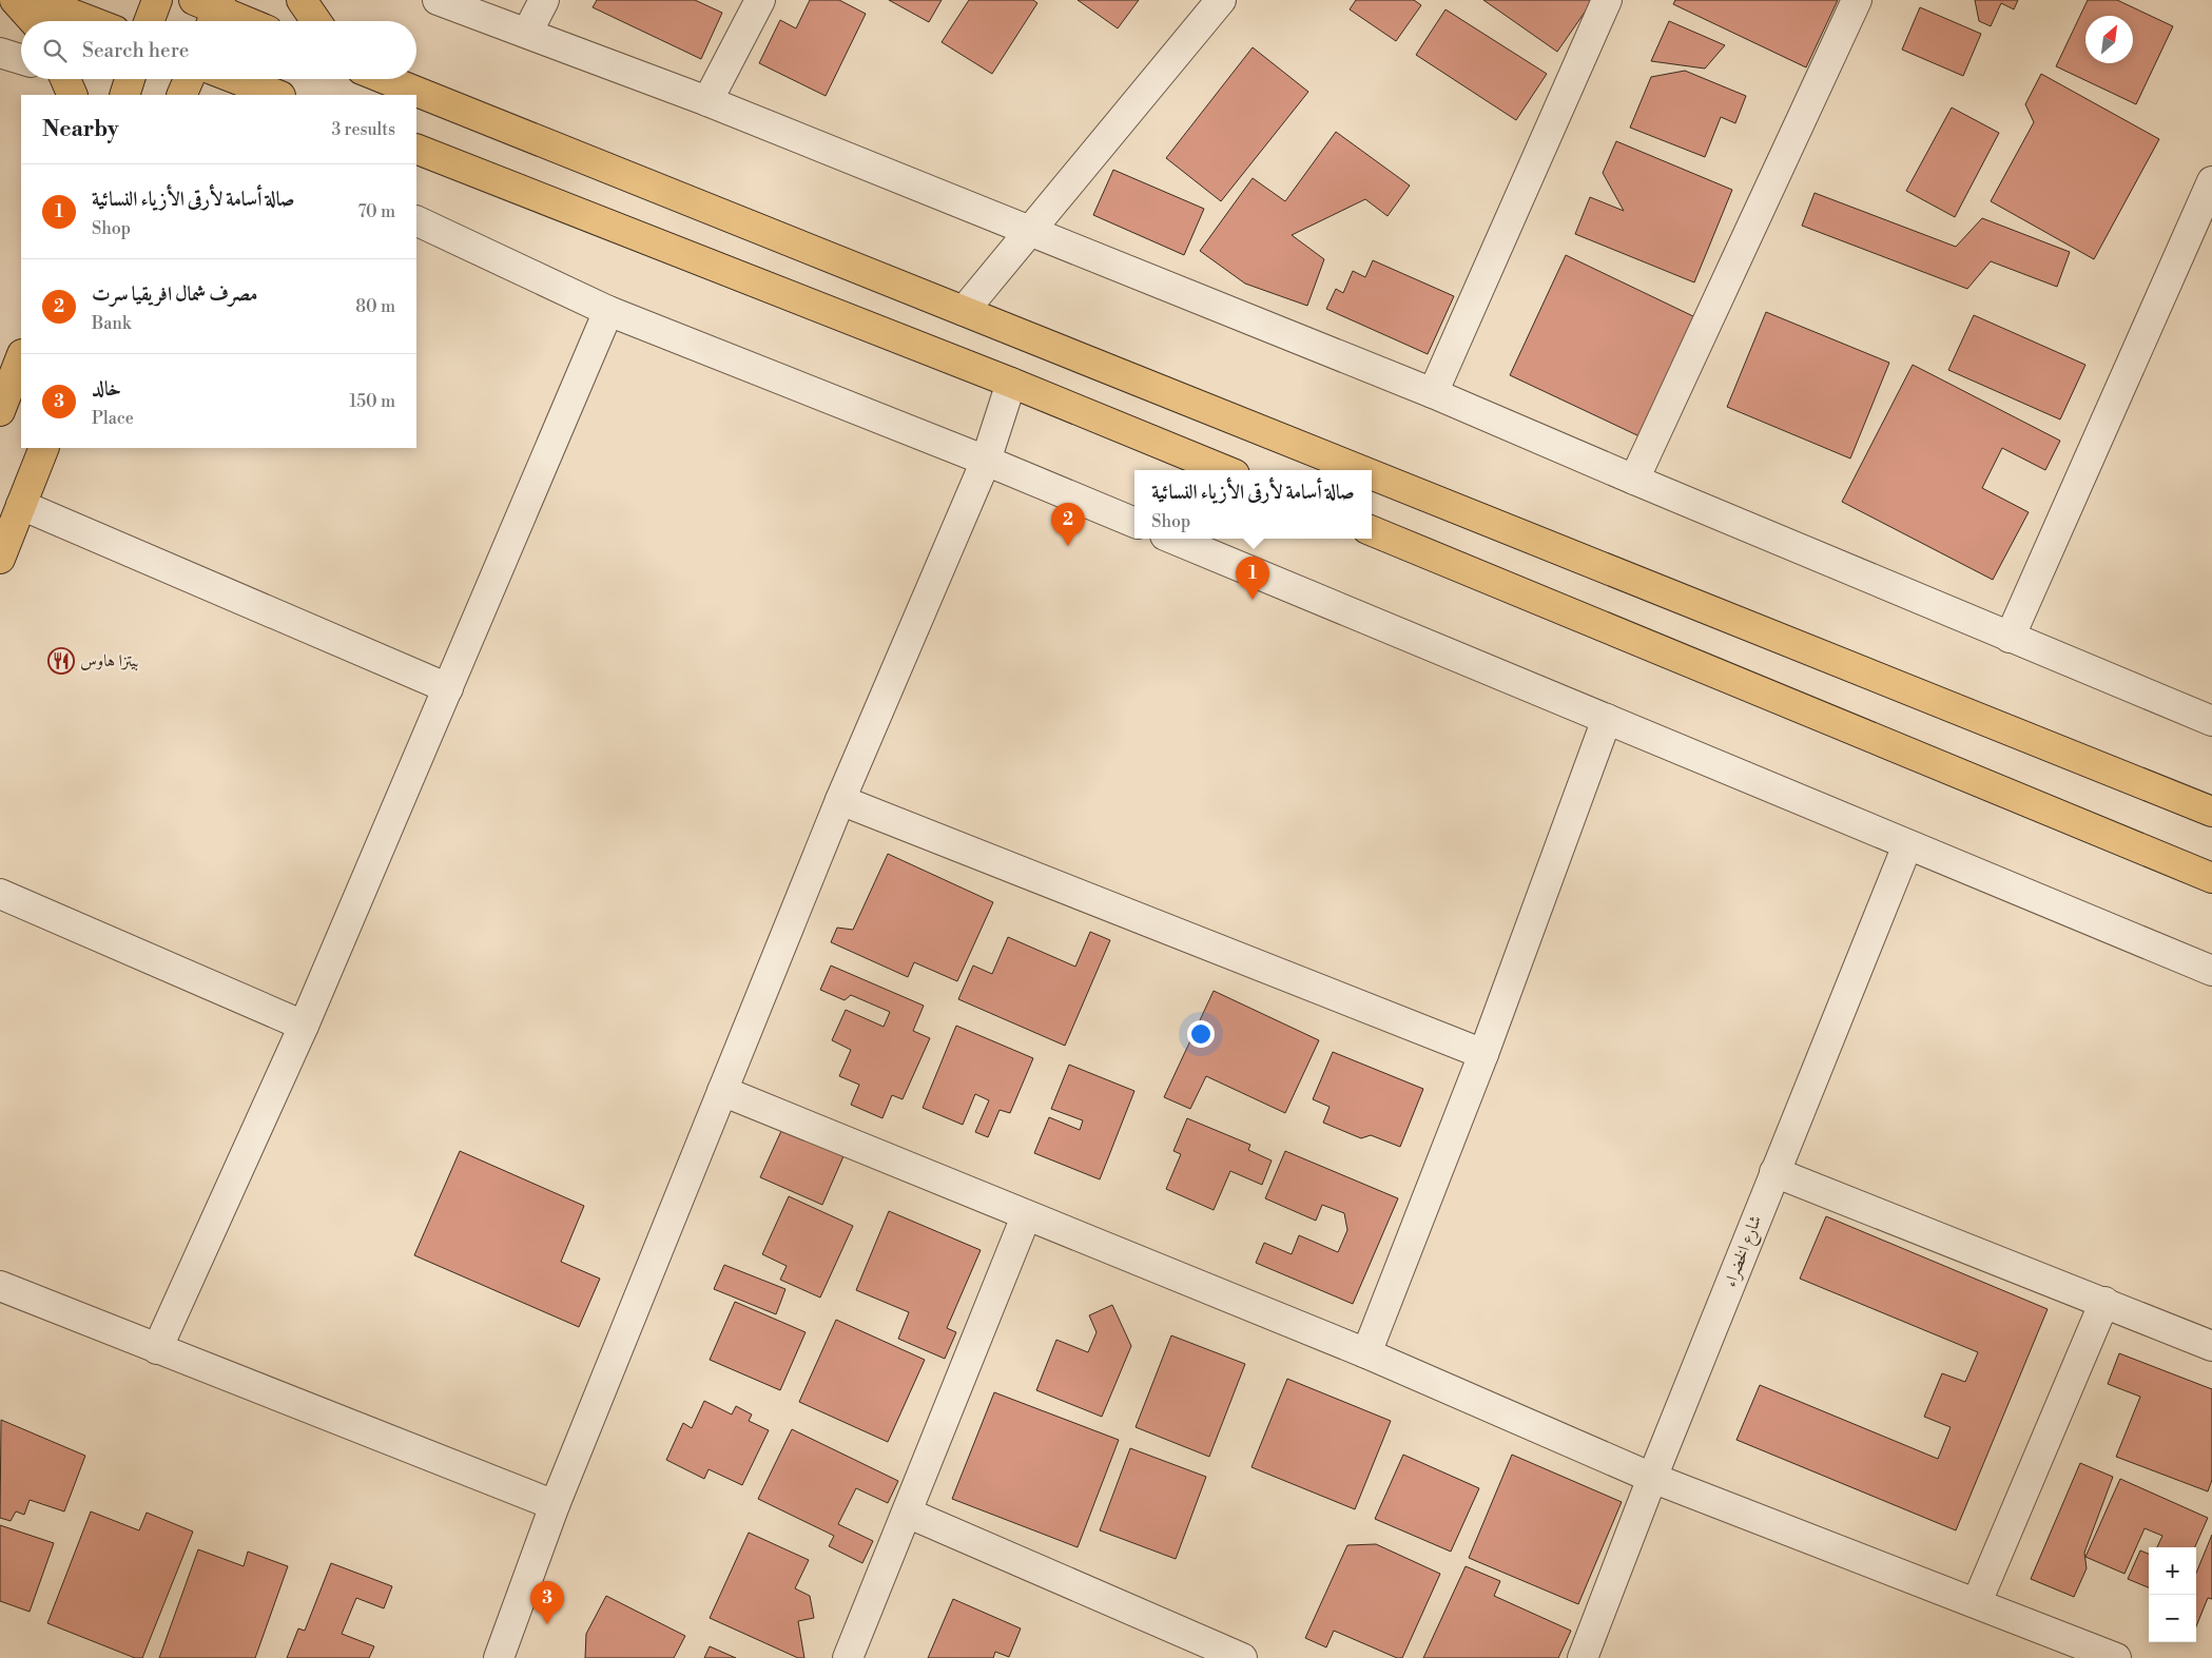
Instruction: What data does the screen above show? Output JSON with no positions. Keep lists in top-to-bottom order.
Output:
{
  "streets": {
    "street": ["شارع الخضراء"]
  },
  "places": {
    "restaurant": ["بيتزا هاوس"]
  },
  "north": "top right",
  "page": {
    "search": "Search here",
    "heading": ["Nearby", "3 results"],
    "list": [
      {
        "mark": "1",
        "name": "صالة أسامة لأرقى الأزياء النسائية",
        "note": "Shop",
        "value": "70 m"
      },
      {
        "mark": "2",
        "name": "مصرف شمال افريقيا سرت",
        "note": "Bank",
        "value": "80 m"
      },
      {
        "mark": "3",
        "name": "خالد",
        "note": "Place",
        "value": "150 m"
      }
    ],
    "popup": ["صالة أسامة لأرقى الأزياء النسائية", "Shop"],
    "pins": ["2", "1", "3"],
    "map_buttons": ["+", "−"]
  }
}
